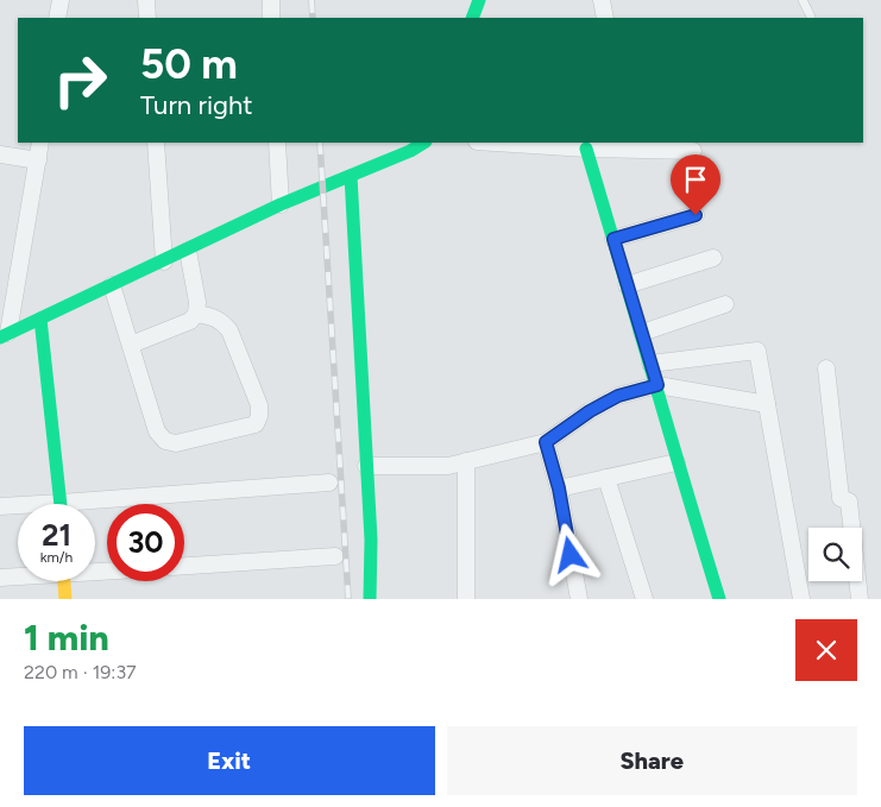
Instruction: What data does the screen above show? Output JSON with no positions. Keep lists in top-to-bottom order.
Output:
{
  "page": {
    "turn": ["50 m", "Turn right"],
    "speed": "21 km/h",
    "limit": "30",
    "heading": ["1 min", "220 m · 19:37"],
    "buttons": ["Exit", "Share"]
  }
}
